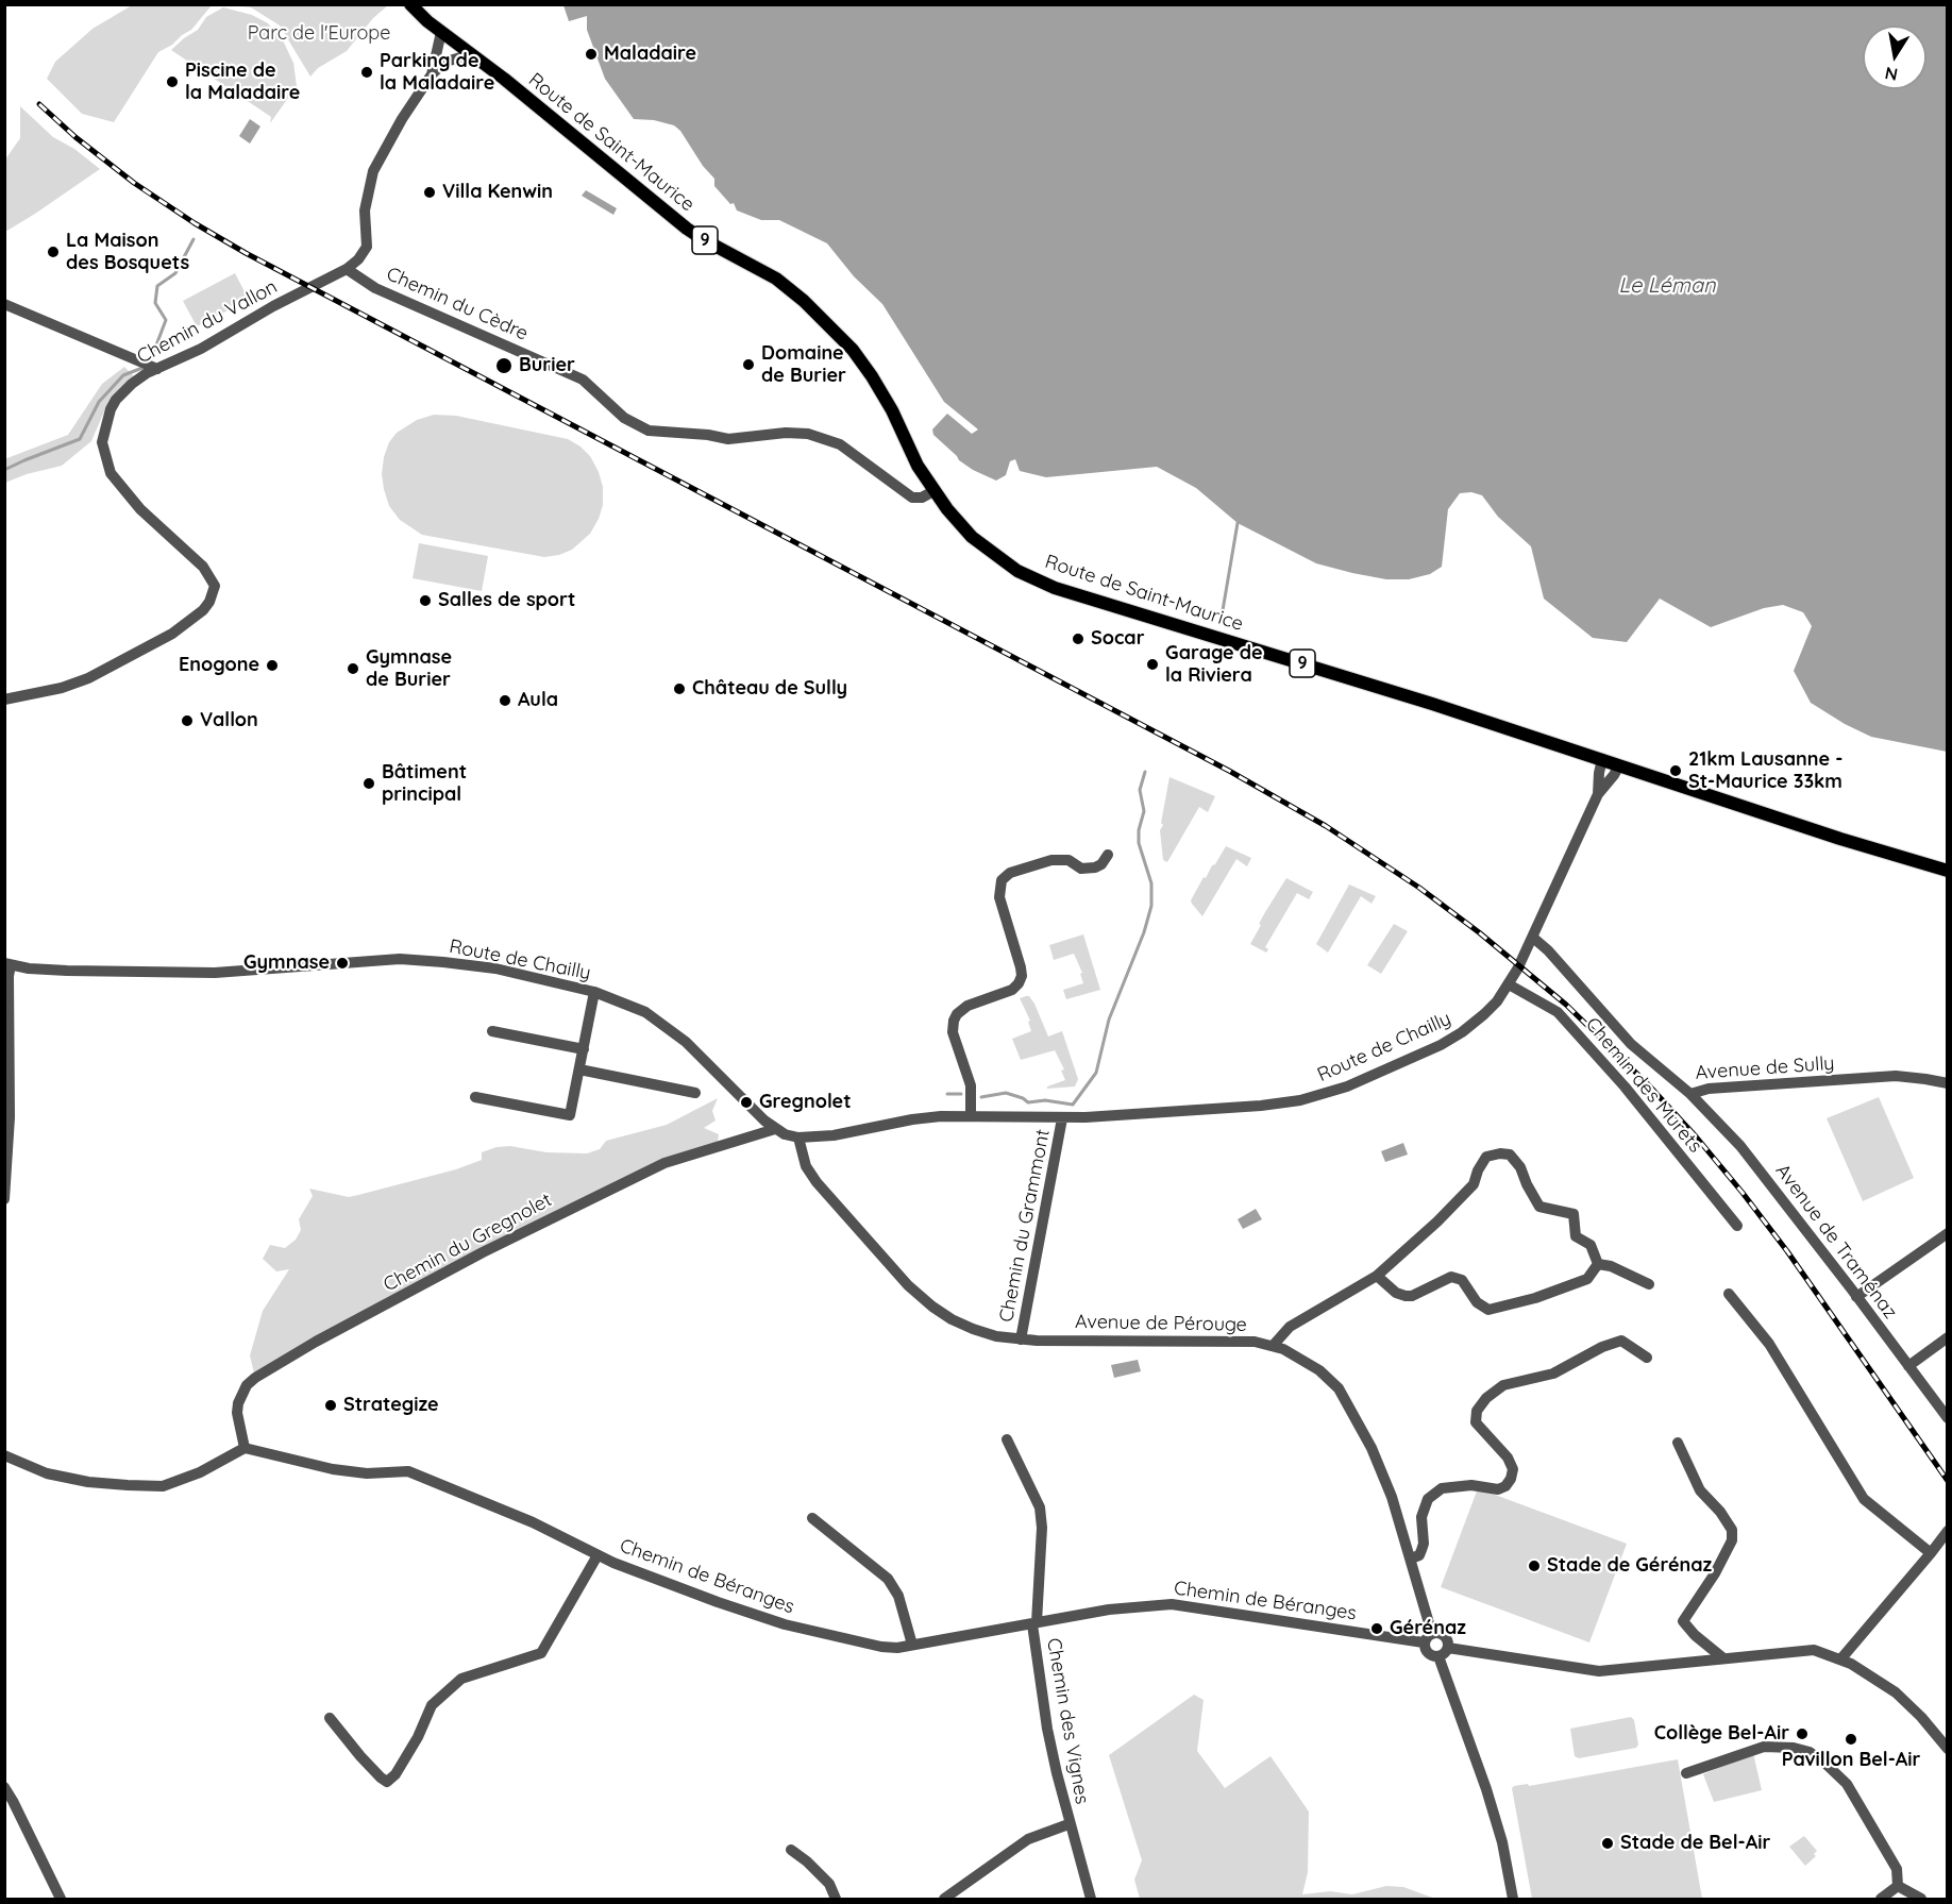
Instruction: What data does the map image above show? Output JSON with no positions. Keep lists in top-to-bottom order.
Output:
{
  "streets": {
    "main road": ["Route de Saint-Maurice", "9"],
    "street": [
      "Chemin du Cèdre",
      "Chemin du Vallon",
      "Route de Chailly",
      "Avenue de Sully",
      "Chemin des Murets",
      "Chemin du Grammont",
      "Avenue de Traménaz",
      "Chemin du Gregnolet",
      "Avenue de Pérouge",
      "Chemin de Béranges",
      "Chemin des Vignes"
    ]
  },
  "crossings": [
    ["Route de Saint-Maurice", "Chemin du Cèdre"],
    ["Route de Saint-Maurice", "Chemin du Vallon"],
    ["Route de Saint-Maurice", "Route de Chailly"],
    ["Chemin du Cèdre", "Chemin du Vallon"],
    ["Route de Chailly", "Avenue de Sully"],
    ["Route de Chailly", "Chemin des Murets"],
    ["Route de Chailly", "Chemin du Grammont"],
    ["Route de Chailly", "Chemin du Gregnolet"],
    ["Route de Chailly", "Avenue de Pérouge"],
    ["Avenue de Sully", "Avenue de Traménaz"],
    ["Chemin du Grammont", "Avenue de Pérouge"],
    ["Chemin du Gregnolet", "Chemin de Béranges"],
    ["Avenue de Pérouge", "Chemin de Béranges"],
    ["Chemin de Béranges", "Chemin des Vignes"]
  ],
  "water": ["Le Léman"],
  "parks": ["Parc de l'Europe"],
  "places": [
    "Maladaire",
    "Parking de la Maladaire",
    "Piscine de la Maladaire",
    "Villa Kenwin",
    "La Maison des Bosquets",
    "Domaine de Burier",
    "Burier",
    "Salles de sport",
    "Socar",
    "Garage de la Riviera",
    "Enogone",
    "Gymnase de Burier",
    "Château de Sully",
    "Aula",
    "Vallon",
    "21km Lausanne - St-Maurice 33km",
    "Bâtiment principal",
    "Gymnase",
    "Gregnolet",
    "Strategize",
    "Stade de Gérénaz",
    "Gérénaz",
    "Collège Bel-Air",
    "Pavillon Bel-Air",
    "Stade de Bel-Air"
  ],
  "north": "bottom"
}
